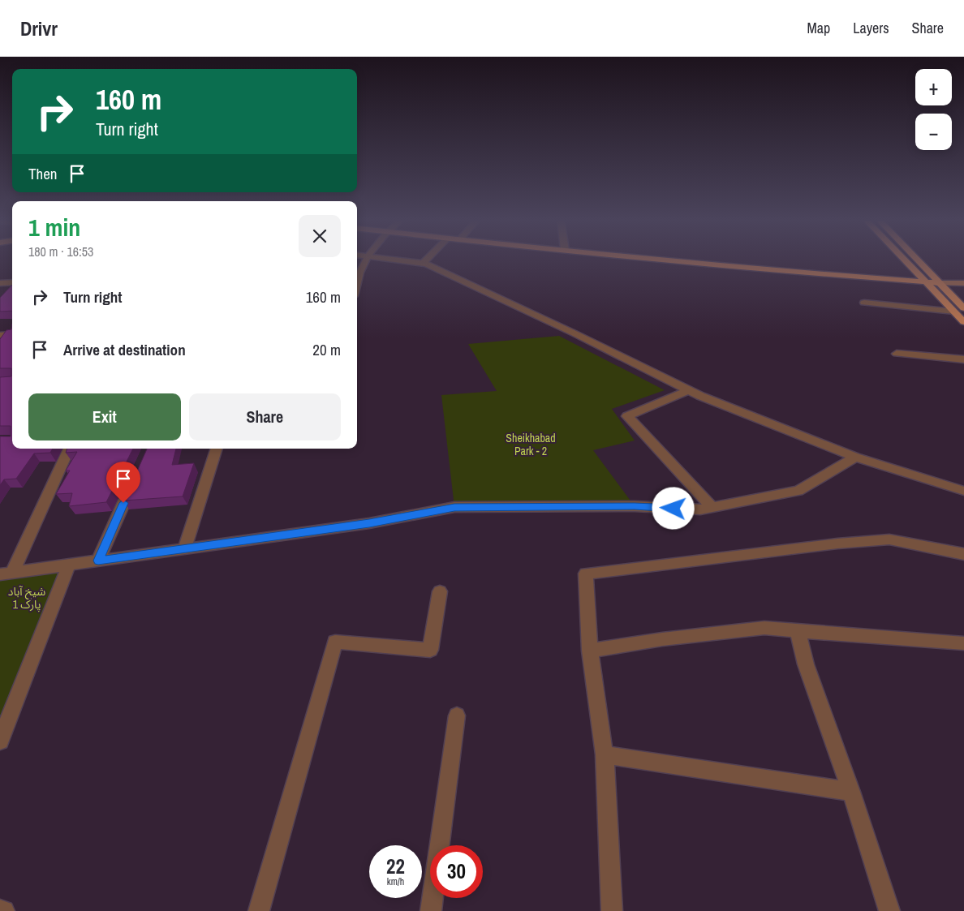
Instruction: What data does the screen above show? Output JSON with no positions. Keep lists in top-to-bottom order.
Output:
{
  "parks": ["Sheikhabad Park - 2", "شیخ آباد پارک 1"],
  "page": {
    "header": "Drivr",
    "nav": ["Map", "Layers", "Share"],
    "map_buttons": ["+", "−"],
    "turn": ["160 m", "Turn right"],
    "then": "Then",
    "heading": ["1 min", "180 m · 16:53"],
    "list": [
      {
        "name": "Turn right",
        "value": "160 m"
      },
      {
        "name": "Arrive at destination",
        "value": "20 m"
      }
    ],
    "buttons": ["Exit", "Share"],
    "speed": "22 km/h",
    "limit": "30"
  }
}
